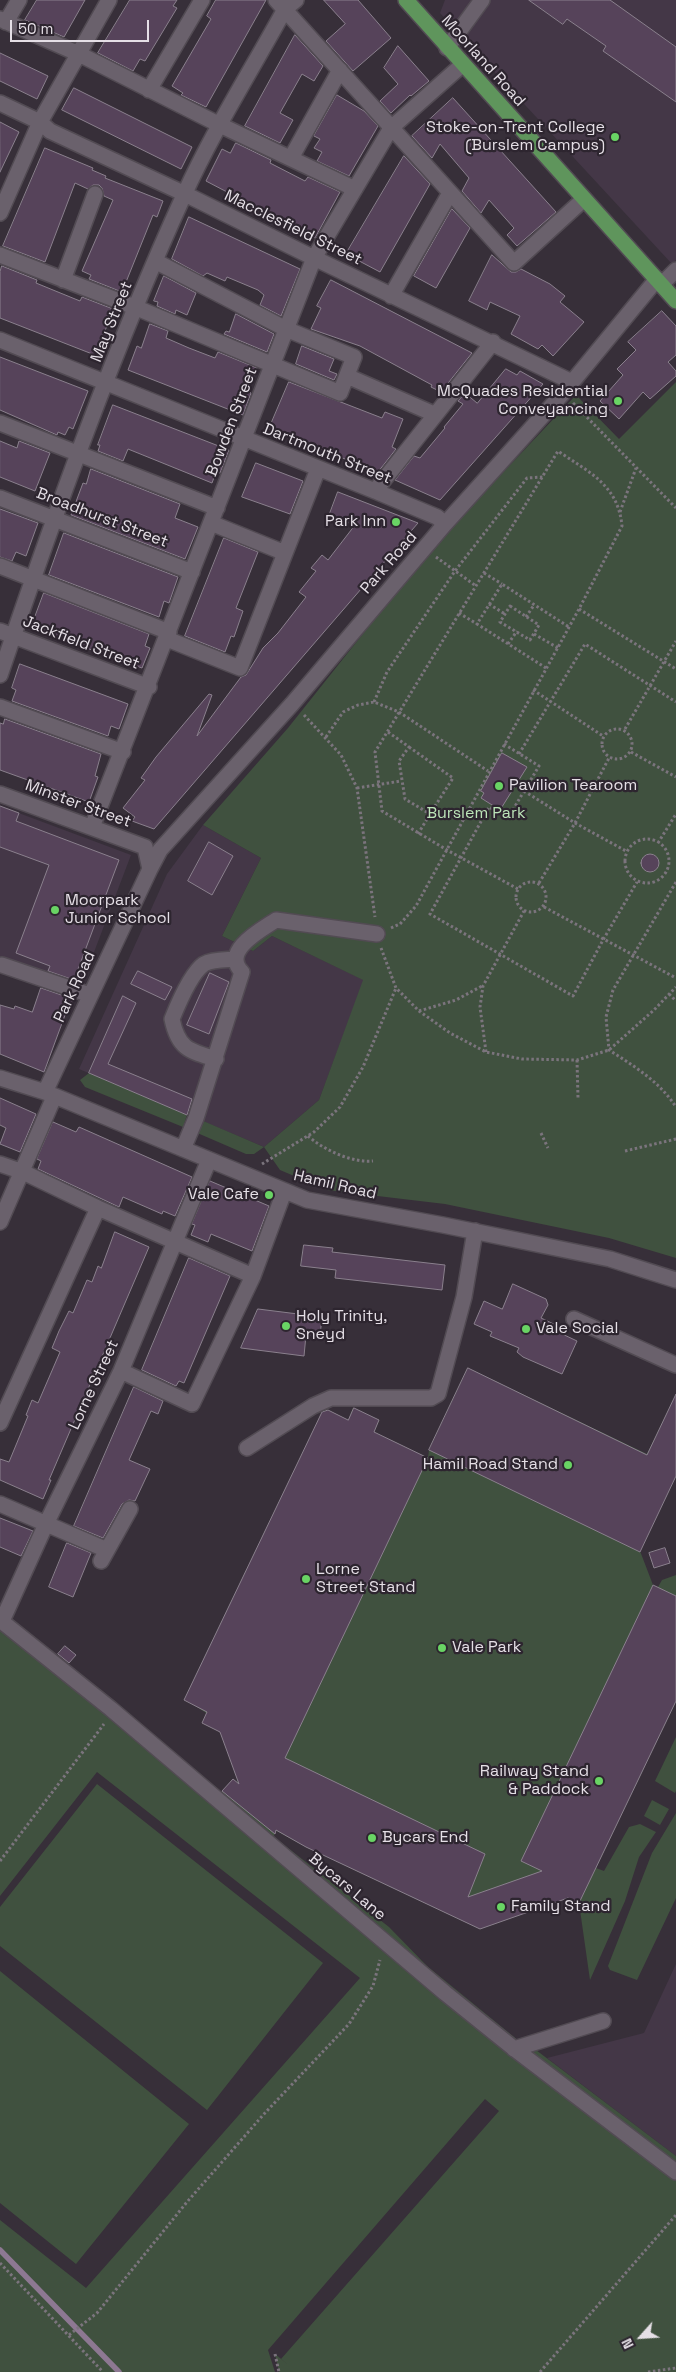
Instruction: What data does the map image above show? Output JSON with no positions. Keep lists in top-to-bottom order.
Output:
{
  "streets": {
    "main road": ["Moorland Road"],
    "street": [
      "Macclesfield Street",
      "May Street",
      "Bowden Street",
      "Dartmouth Street",
      "Broadhurst Street",
      "Park Road",
      "Jackfield Street",
      "Minster Street",
      "Hamil Road",
      "Lorne Street",
      "Bycars Lane"
    ]
  },
  "crossings": [
    ["Moorland Road", "Bowden Street"],
    ["Moorland Road", "Park Road"],
    ["Macclesfield Street", "May Street"],
    ["Macclesfield Street", "Bowden Street"],
    ["Macclesfield Street", "Park Road"],
    ["May Street", "Dartmouth Street"],
    ["May Street", "Broadhurst Street"],
    ["May Street", "Jackfield Street"],
    ["Bowden Street", "Dartmouth Street"],
    ["Bowden Street", "Broadhurst Street"],
    ["Bowden Street", "Jackfield Street"],
    ["Bowden Street", "Minster Street"],
    ["Dartmouth Street", "Park Road"],
    ["Park Road", "Minster Street"],
    ["Park Road", "Hamil Road"],
    ["Hamil Road", "Lorne Street"],
    ["Lorne Street", "Bycars Lane"]
  ],
  "parks": ["Burslem Park"],
  "places": [
    "Stoke-on-Trent College (Burslem Campus)",
    "McQuades Residential Conveyancing",
    "Park Inn",
    "Pavilion Tearoom",
    "Moorpark Junior School",
    "Vale Cafe",
    "Holy Trinity, Sneyd",
    "Vale Social",
    "Hamil Road Stand",
    "Lorne Street Stand",
    "Vale Park",
    "Railway Stand & Paddock",
    "Bycars End",
    "Family Stand"
  ],
  "scale_bar": "50 m",
  "north": "bottom left"
}
